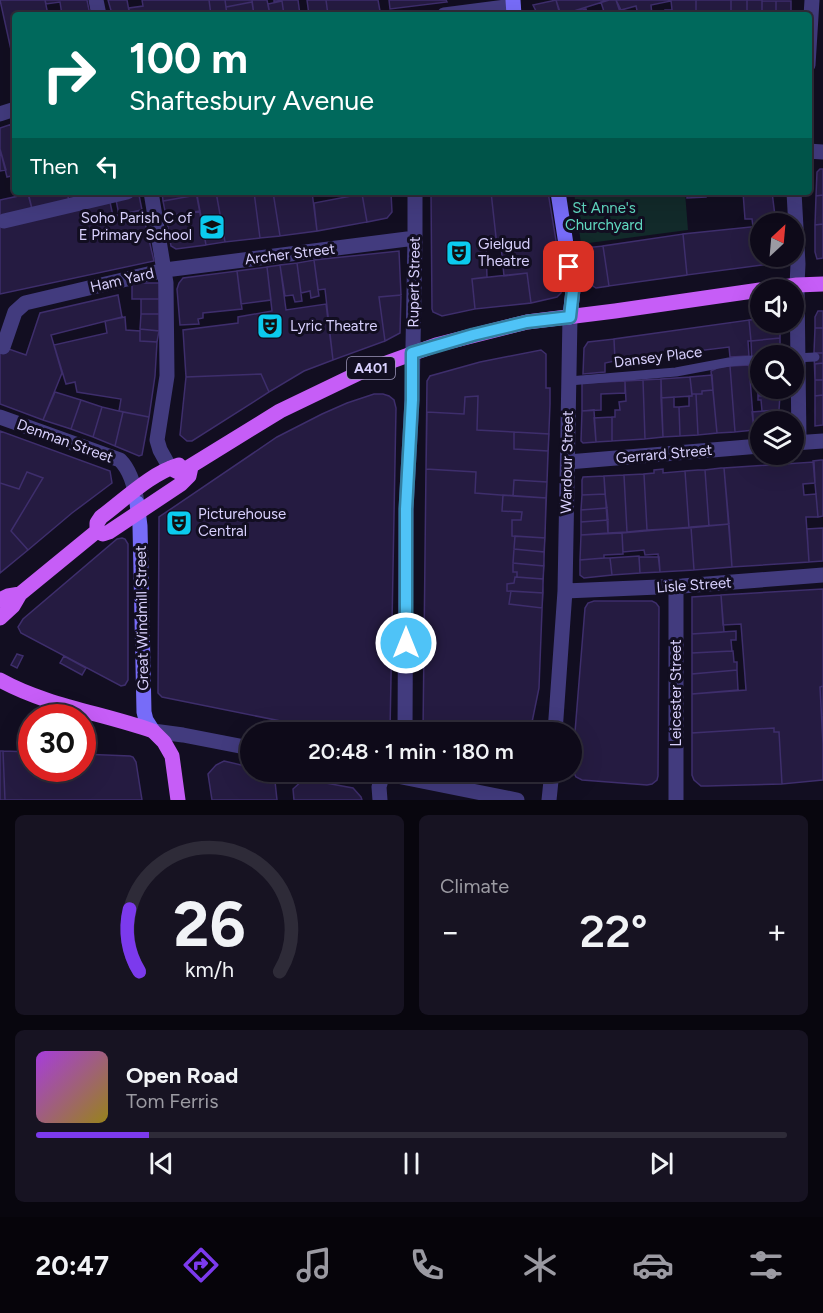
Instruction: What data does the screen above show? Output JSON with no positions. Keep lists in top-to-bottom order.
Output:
{
  "streets": {
    "main road": ["A401"],
    "street": [
      "Archer Street",
      "Ham Yard",
      "Rupert Street",
      "Denman Street",
      "Gerrard Street",
      "Wardour Street",
      "Lisle Street",
      "Great Windmill Street",
      "Leicester Street"
    ],
    "lane": ["Dansey Place"]
  },
  "crossings": [
    ["Archer Street", "Ham Yard"],
    ["Archer Street", "Rupert Street"],
    ["Rupert Street", "A401"],
    ["Dansey Place", "Wardour Street"],
    ["A401", "Denman Street"],
    ["A401", "Wardour Street"],
    ["A401", "Great Windmill Street"],
    ["Denman Street", "Great Windmill Street"],
    ["Gerrard Street", "Wardour Street"],
    ["Wardour Street", "Lisle Street"],
    ["Lisle Street", "Leicester Street"]
  ],
  "parks": ["St Anne's Churchyard"],
  "places": {
    "school or university": ["Soho Parish C of E Primary School"],
    "theatre": ["Gielgud Theatre", "Lyric Theatre", "Picturehouse Central"]
  },
  "north": "top right",
  "page": {
    "turn": ["100 m", "Shaftesbury Avenue"],
    "then": "Then",
    "limit": "30",
    "trip": "20:48 · 1 min · 180 m",
    "tile": "Climate",
    "heat": ["−", "22°", "+"],
    "song": ["Open Road", "Tom Ferris"],
    "tabs": "20:47",
    "gauge": ["26", "km/h"]
  }
}
